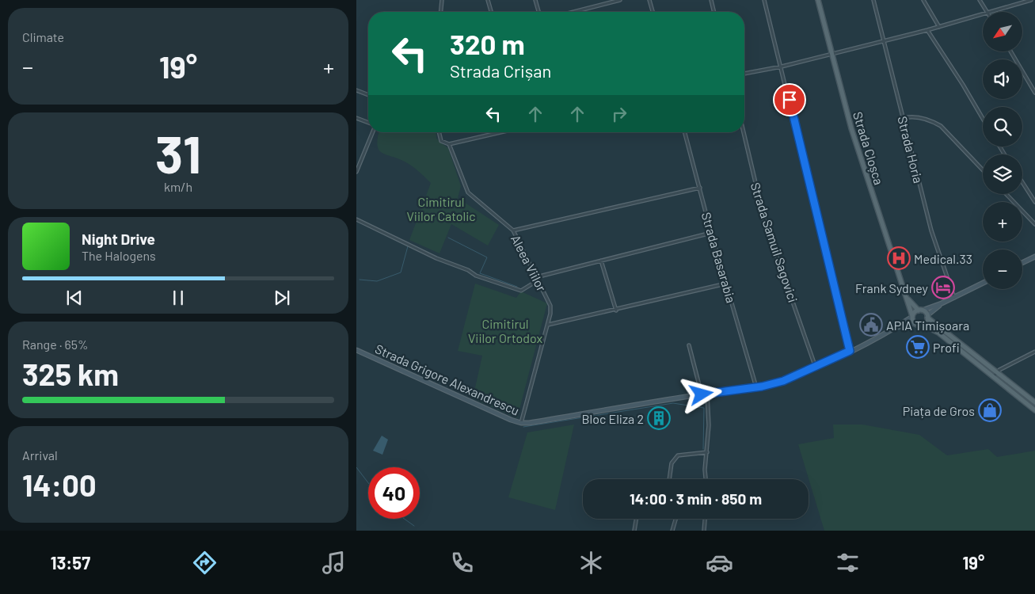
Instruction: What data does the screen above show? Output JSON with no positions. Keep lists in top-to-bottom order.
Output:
{
  "streets": {
    "main road": ["Strada Cloșca"],
    "street": [
      "Strada Horia",
      "Strada Samuil Sagovici",
      "Strada Basarabia",
      "Aleea Viilor",
      "Strada Grigore Alexandrescu"
    ]
  },
  "crossings": [
    ["Strada Cloșca", "Strada Grigore Alexandrescu"],
    ["Strada Samuil Sagovici", "Strada Grigore Alexandrescu"],
    ["Strada Basarabia", "Strada Grigore Alexandrescu"],
    ["Aleea Viilor", "Strada Grigore Alexandrescu"]
  ],
  "parks": ["Cimitirul Viilor Catolic", "Cimitirul Viilor Ortodox"],
  "places": {
    "hospital": ["Medical.33"],
    "hotel": ["Frank Sydney"],
    "public building": ["APIA Timișoara"],
    "supermarket": ["Profi"],
    "shop": ["Piața de Gros"],
    "building": ["Bloc Eliza 2"]
  },
  "north": "bottom left",
  "page": {
    "tile": [
      "Climate",
      ["31", "km/h"],
      ["Range · 65%", "325 km"],
      ["Arrival", "14:00"]
    ],
    "map_buttons": ["+", "−"],
    "turn": ["320 m", "Strada Crișan"],
    "heat": ["−", "19°", "+"],
    "song": ["Night Drive", "The Halogens"],
    "limit": "40",
    "trip": "14:00 · 3 min · 850 m",
    "tabs": ["13:57", "19°"]
  }
}
